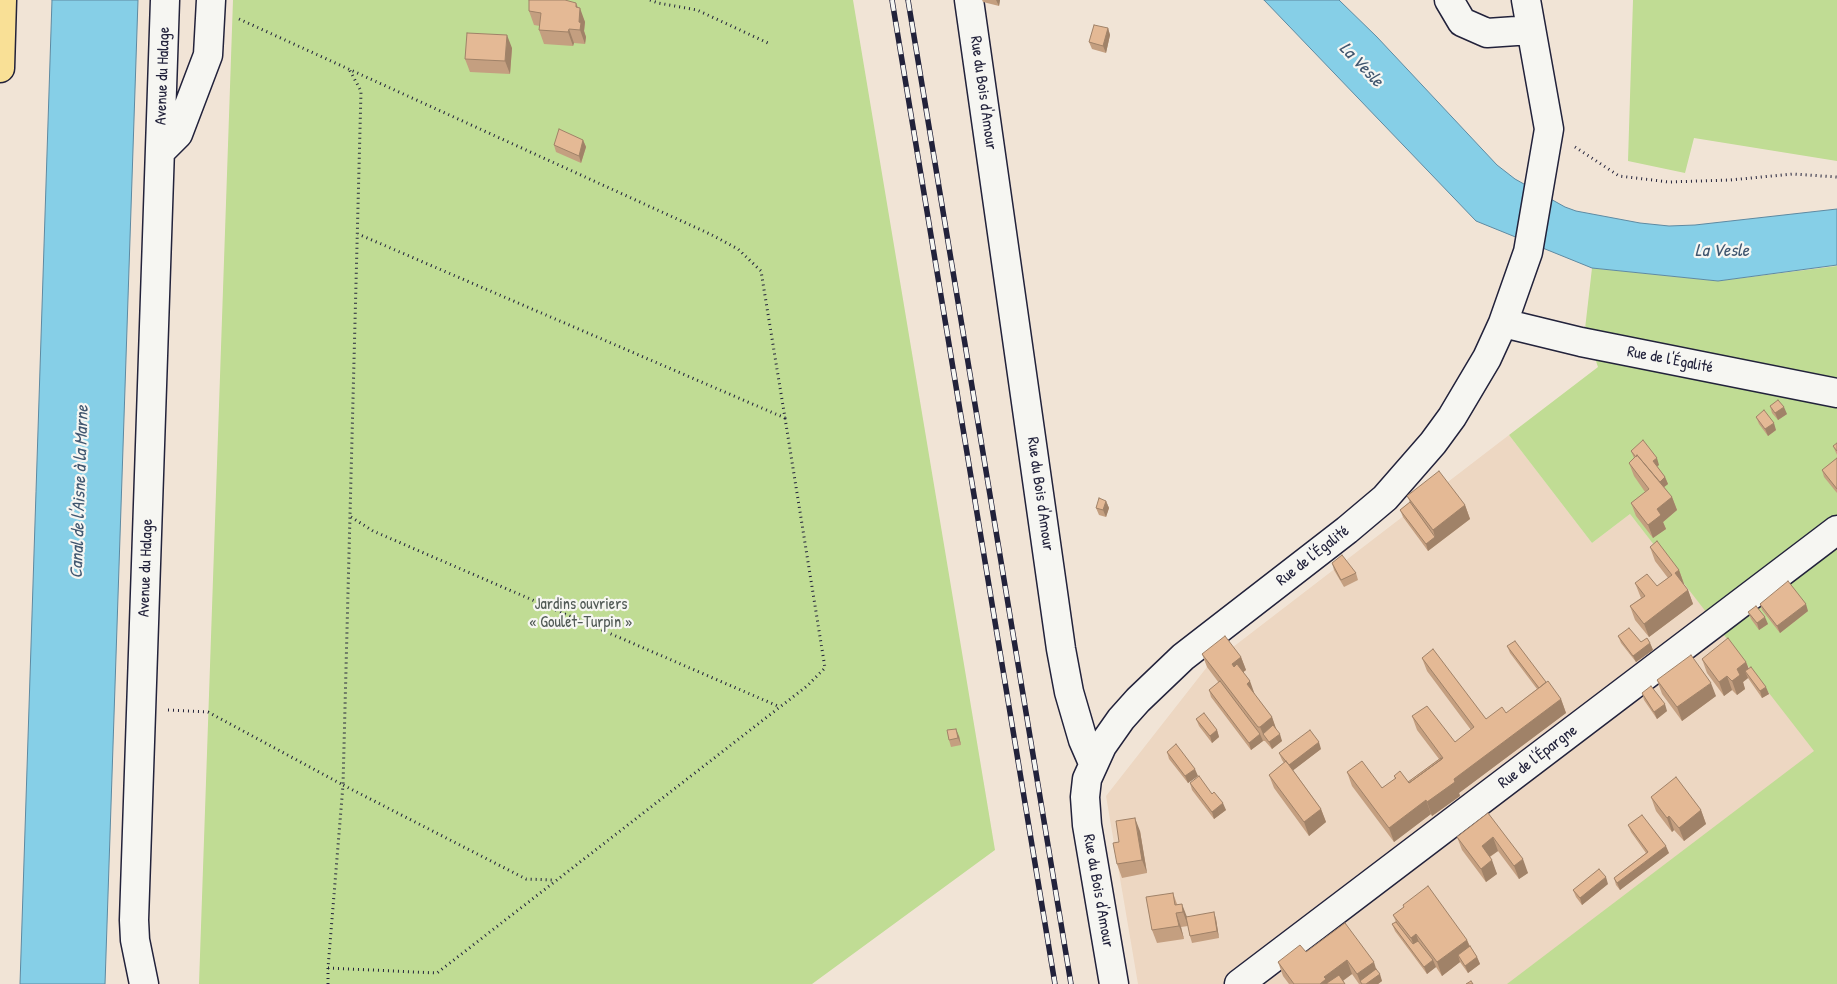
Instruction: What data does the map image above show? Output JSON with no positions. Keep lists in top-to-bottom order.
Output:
{
  "streets": {
    "street": [
      "Avenue du Halage",
      "Rue du Bois d'Amour",
      "Rue de l'Égalité",
      "Rue de l'Épargne"
    ]
  },
  "crossings": [
    ["Rue du Bois d'Amour", "Rue de l'Égalité"]
  ],
  "water": ["La Vesle", "Canal de l'Aisne à la Marne"],
  "parks": ["Jardins ouvriers « Goulet-Turpin »"]
}
